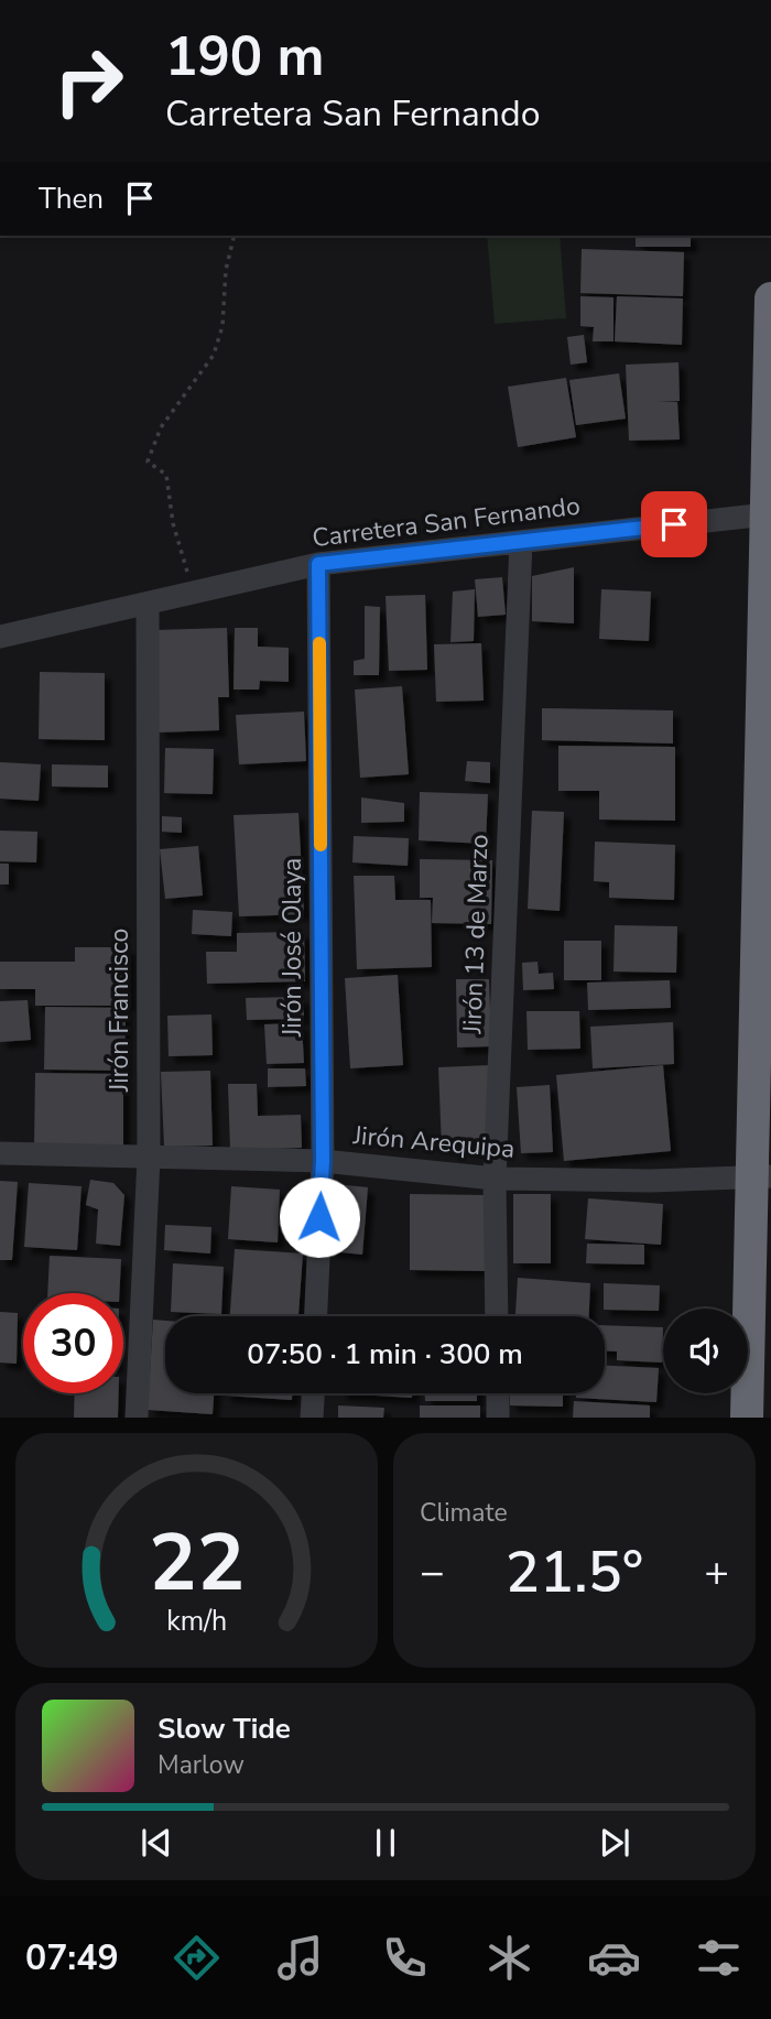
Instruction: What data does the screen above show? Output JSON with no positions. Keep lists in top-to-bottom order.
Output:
{
  "streets": {
    "street": [
      "Carretera San Fernando",
      "Jirón 13 de Marzo",
      "Jirón José Olaya",
      "Jirón Francisco",
      "Jirón Arequipa"
    ]
  },
  "crossings": [
    ["Carretera San Fernando", "Jirón 13 de Marzo"],
    ["Carretera San Fernando", "Jirón José Olaya"],
    ["Carretera San Fernando", "Jirón Francisco"],
    ["Jirón 13 de Marzo", "Jirón Arequipa"],
    ["Jirón José Olaya", "Jirón Arequipa"],
    ["Jirón Francisco", "Jirón Arequipa"]
  ],
  "page": {
    "turn": ["190 m", "Carretera San Fernando"],
    "then": "Then",
    "limit": "30",
    "trip": "07:50 · 1 min · 300 m",
    "tile": "Climate",
    "heat": ["−", "21.5°", "+"],
    "song": ["Slow Tide", "Marlow"],
    "tabs": "07:49",
    "gauge": ["22", "km/h"]
  }
}
